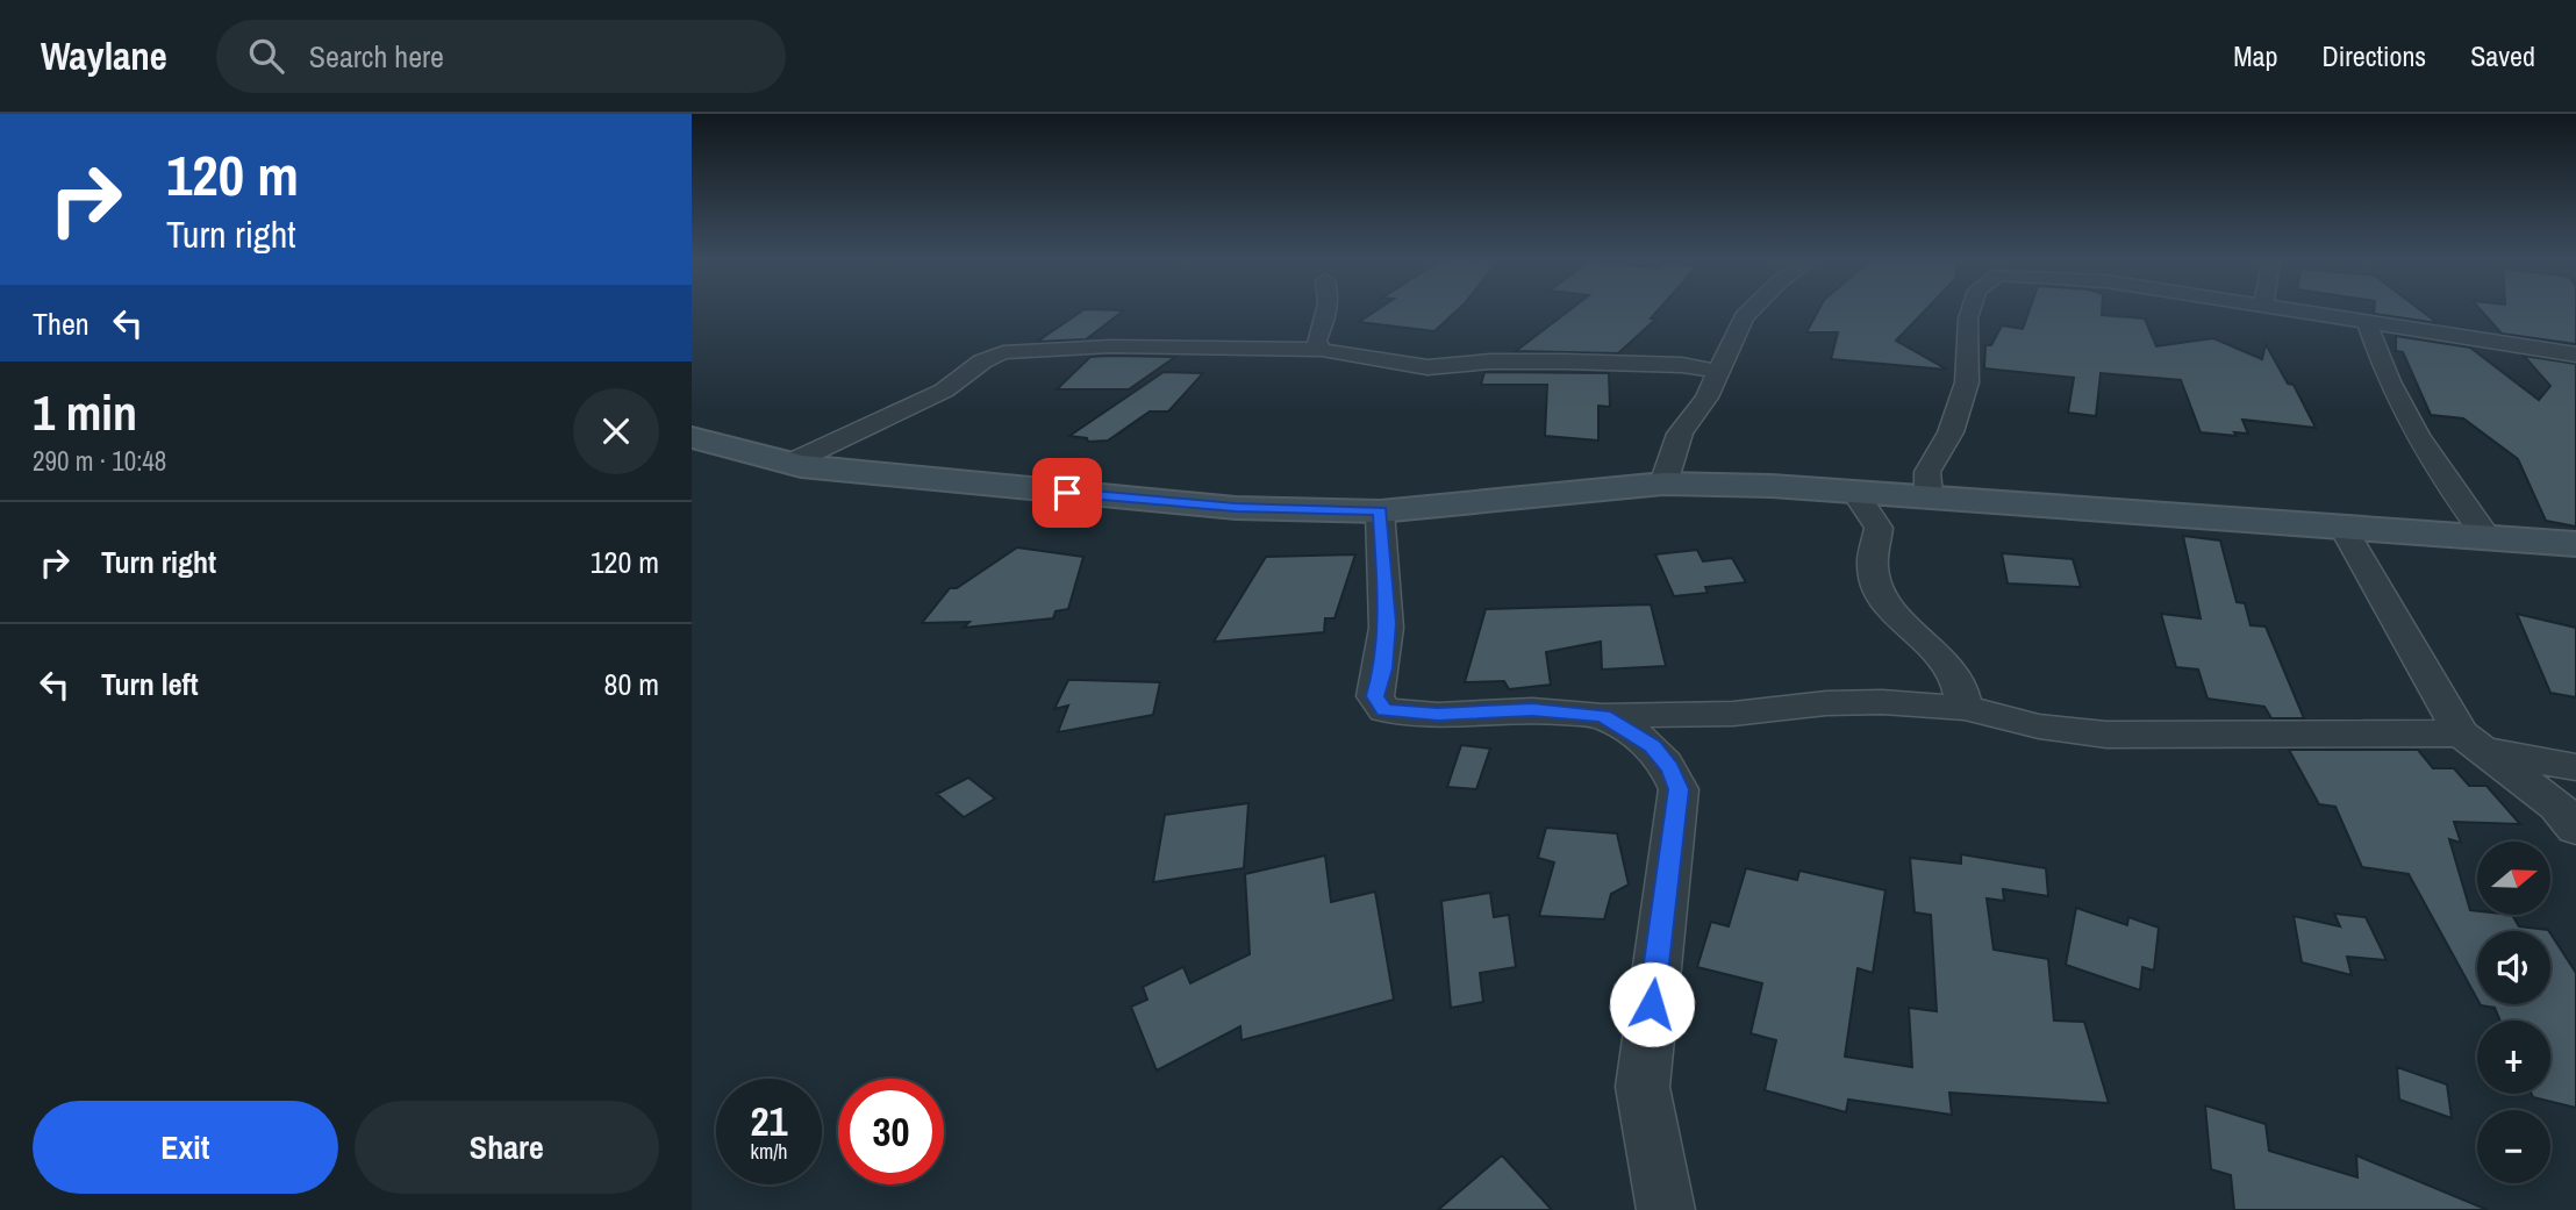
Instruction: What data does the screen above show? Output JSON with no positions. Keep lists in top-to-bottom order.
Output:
{
  "north": "right",
  "page": {
    "header": "Waylane",
    "search": "Search here",
    "nav": ["Map", "Directions", "Saved"],
    "turn": ["120 m", "Turn right"],
    "then": "Then",
    "heading": ["1 min", "290 m · 10:48"],
    "list": [
      {
        "name": "Turn right",
        "value": "120 m"
      },
      {
        "name": "Turn left",
        "value": "80 m"
      }
    ],
    "map_buttons": ["+", "−"],
    "speed": "21 km/h",
    "limit": "30",
    "buttons": ["Exit", "Share"]
  }
}
